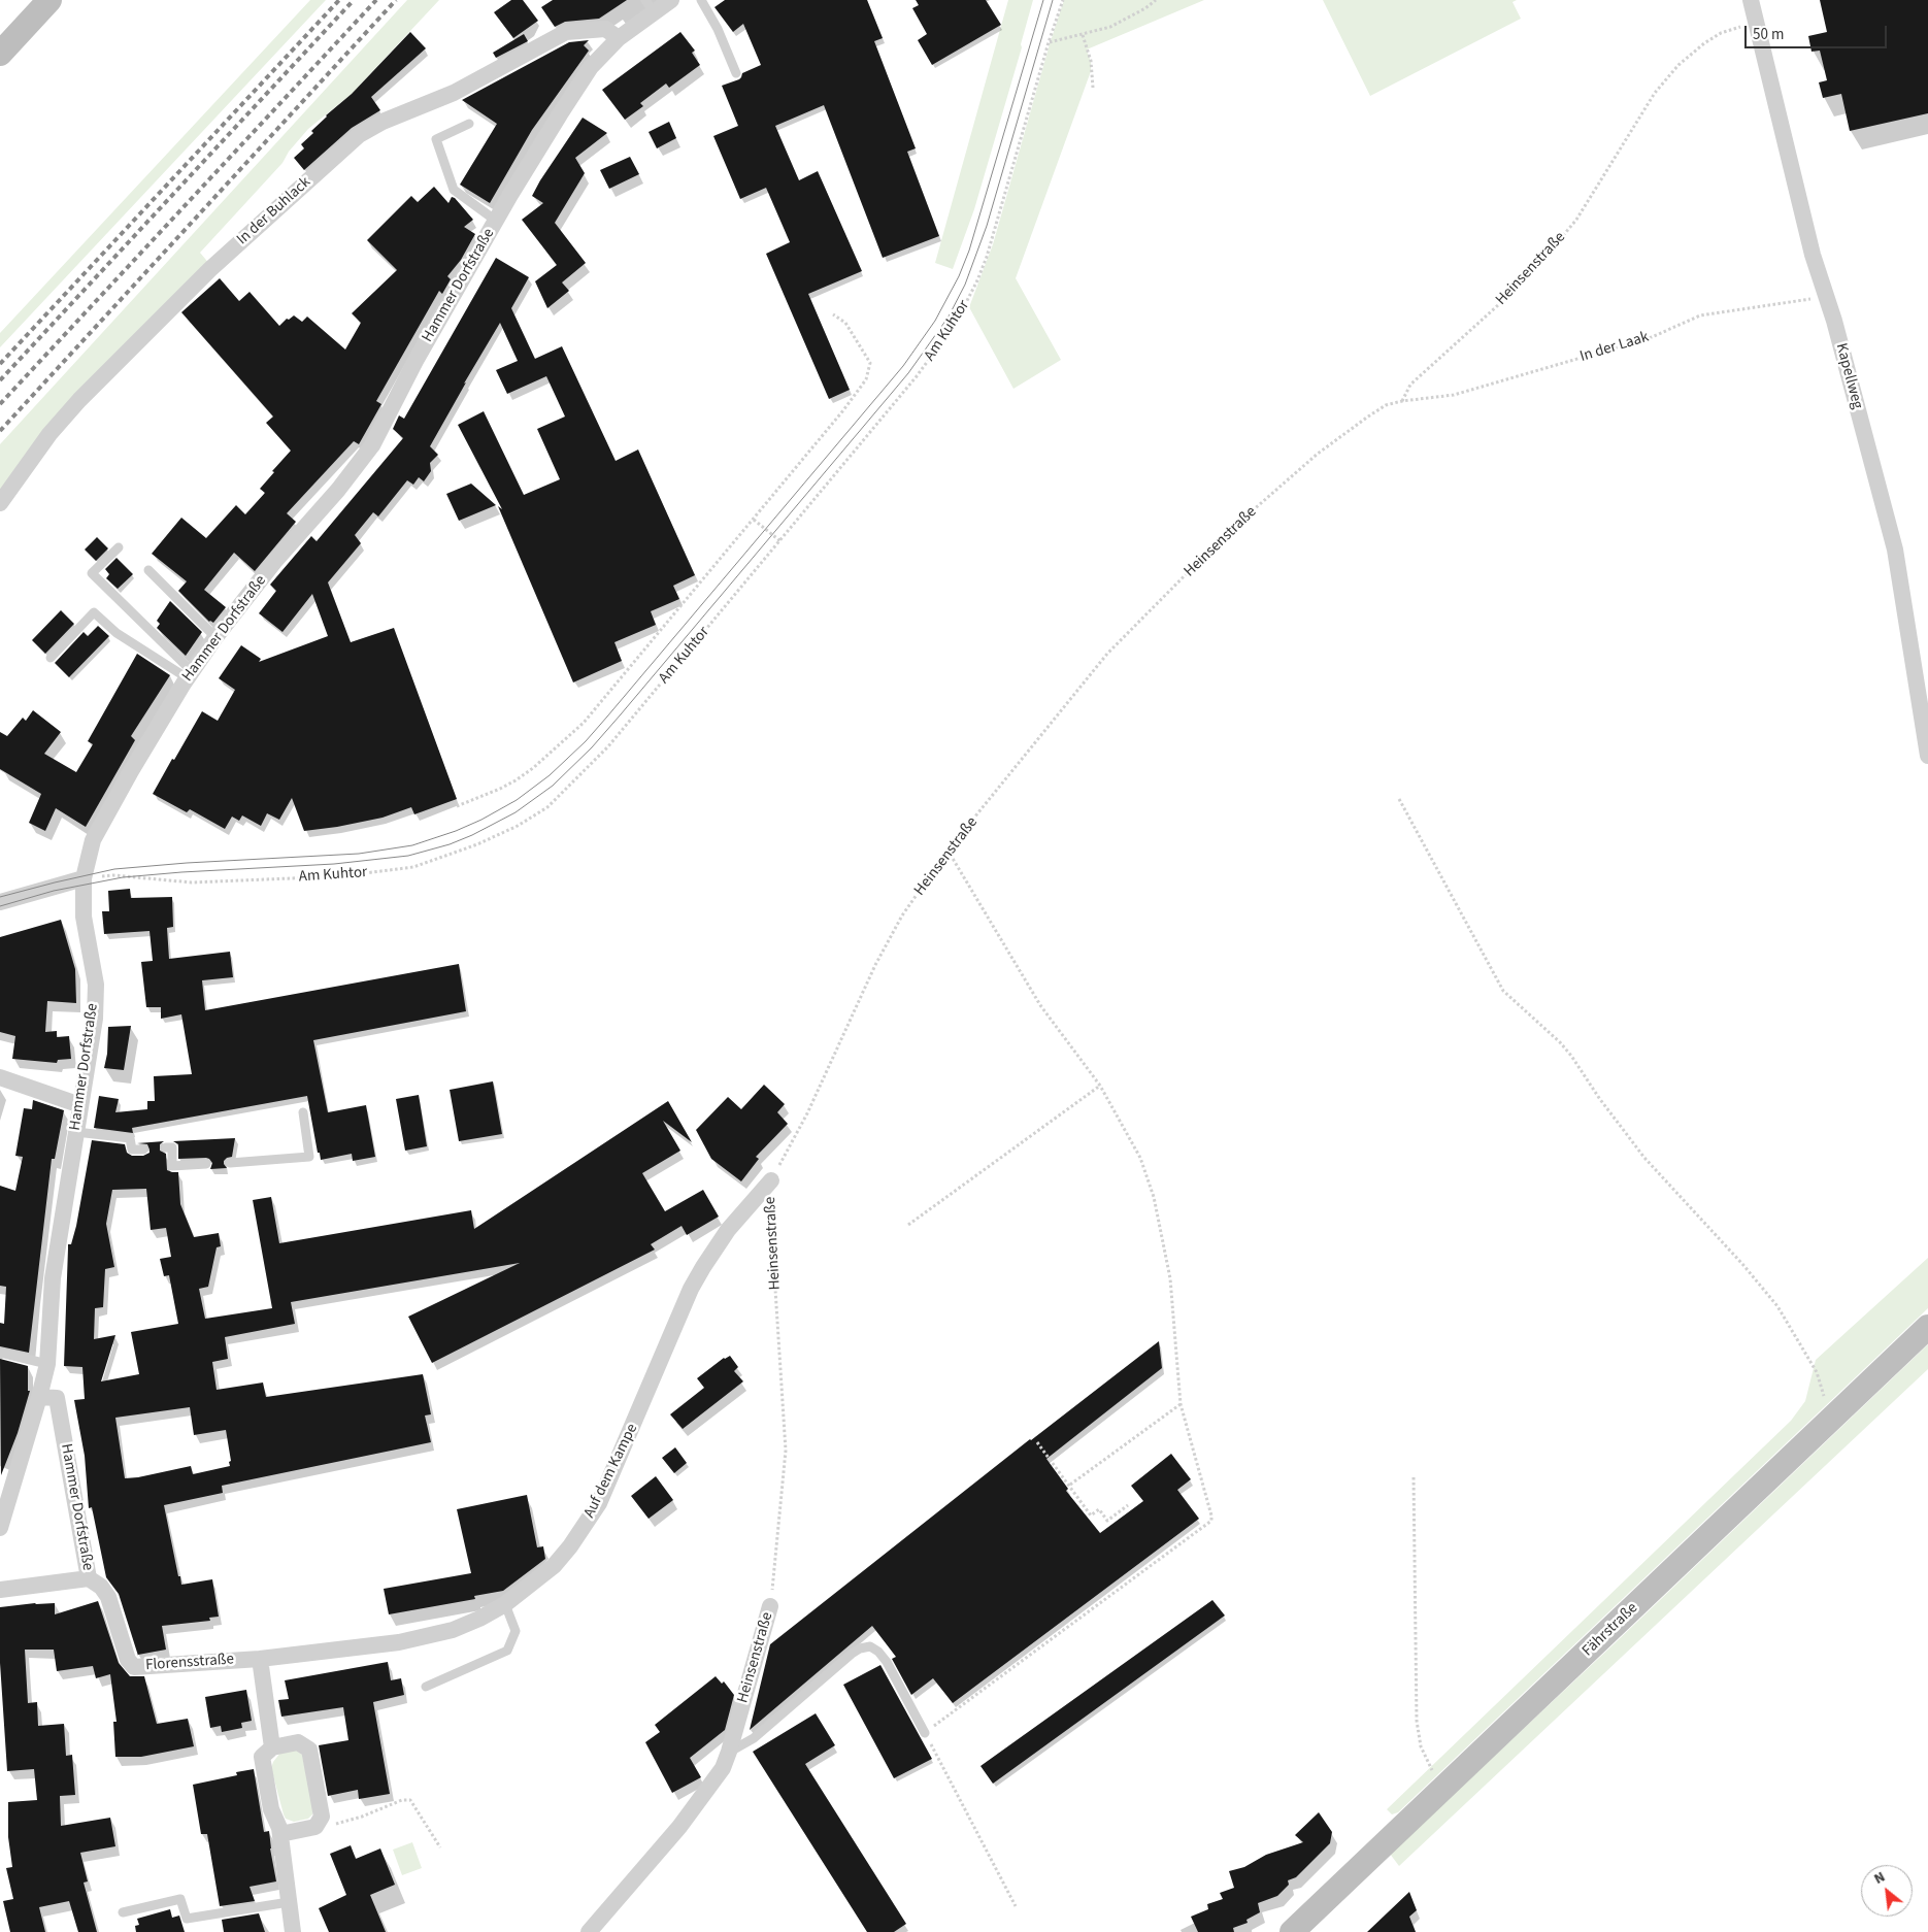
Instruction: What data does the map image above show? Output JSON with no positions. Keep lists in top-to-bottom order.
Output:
{
  "streets": {
    "street": [
      "In der Buhlack",
      "Heinsenstraße",
      "Hammer Dorfstraße",
      "Kapellweg",
      "Auf dem Kampe",
      "Fährstraße",
      "Florensstraße"
    ],
    "path": ["Am Kuhtor", "In der Laak"]
  },
  "crossings": [
    ["In der Buhlack", "Hammer Dorfstraße"],
    ["Heinsenstraße", "In der Laak"],
    ["Heinsenstraße", "Kapellweg"],
    ["Heinsenstraße", "Auf dem Kampe"],
    ["Hammer Dorfstraße", "Am Kuhtor"],
    ["Hammer Dorfstraße", "Florensstraße"],
    ["In der Laak", "Kapellweg"],
    ["Auf dem Kampe", "Florensstraße"]
  ],
  "scale_bar": "50 m",
  "north": "top left"
}
